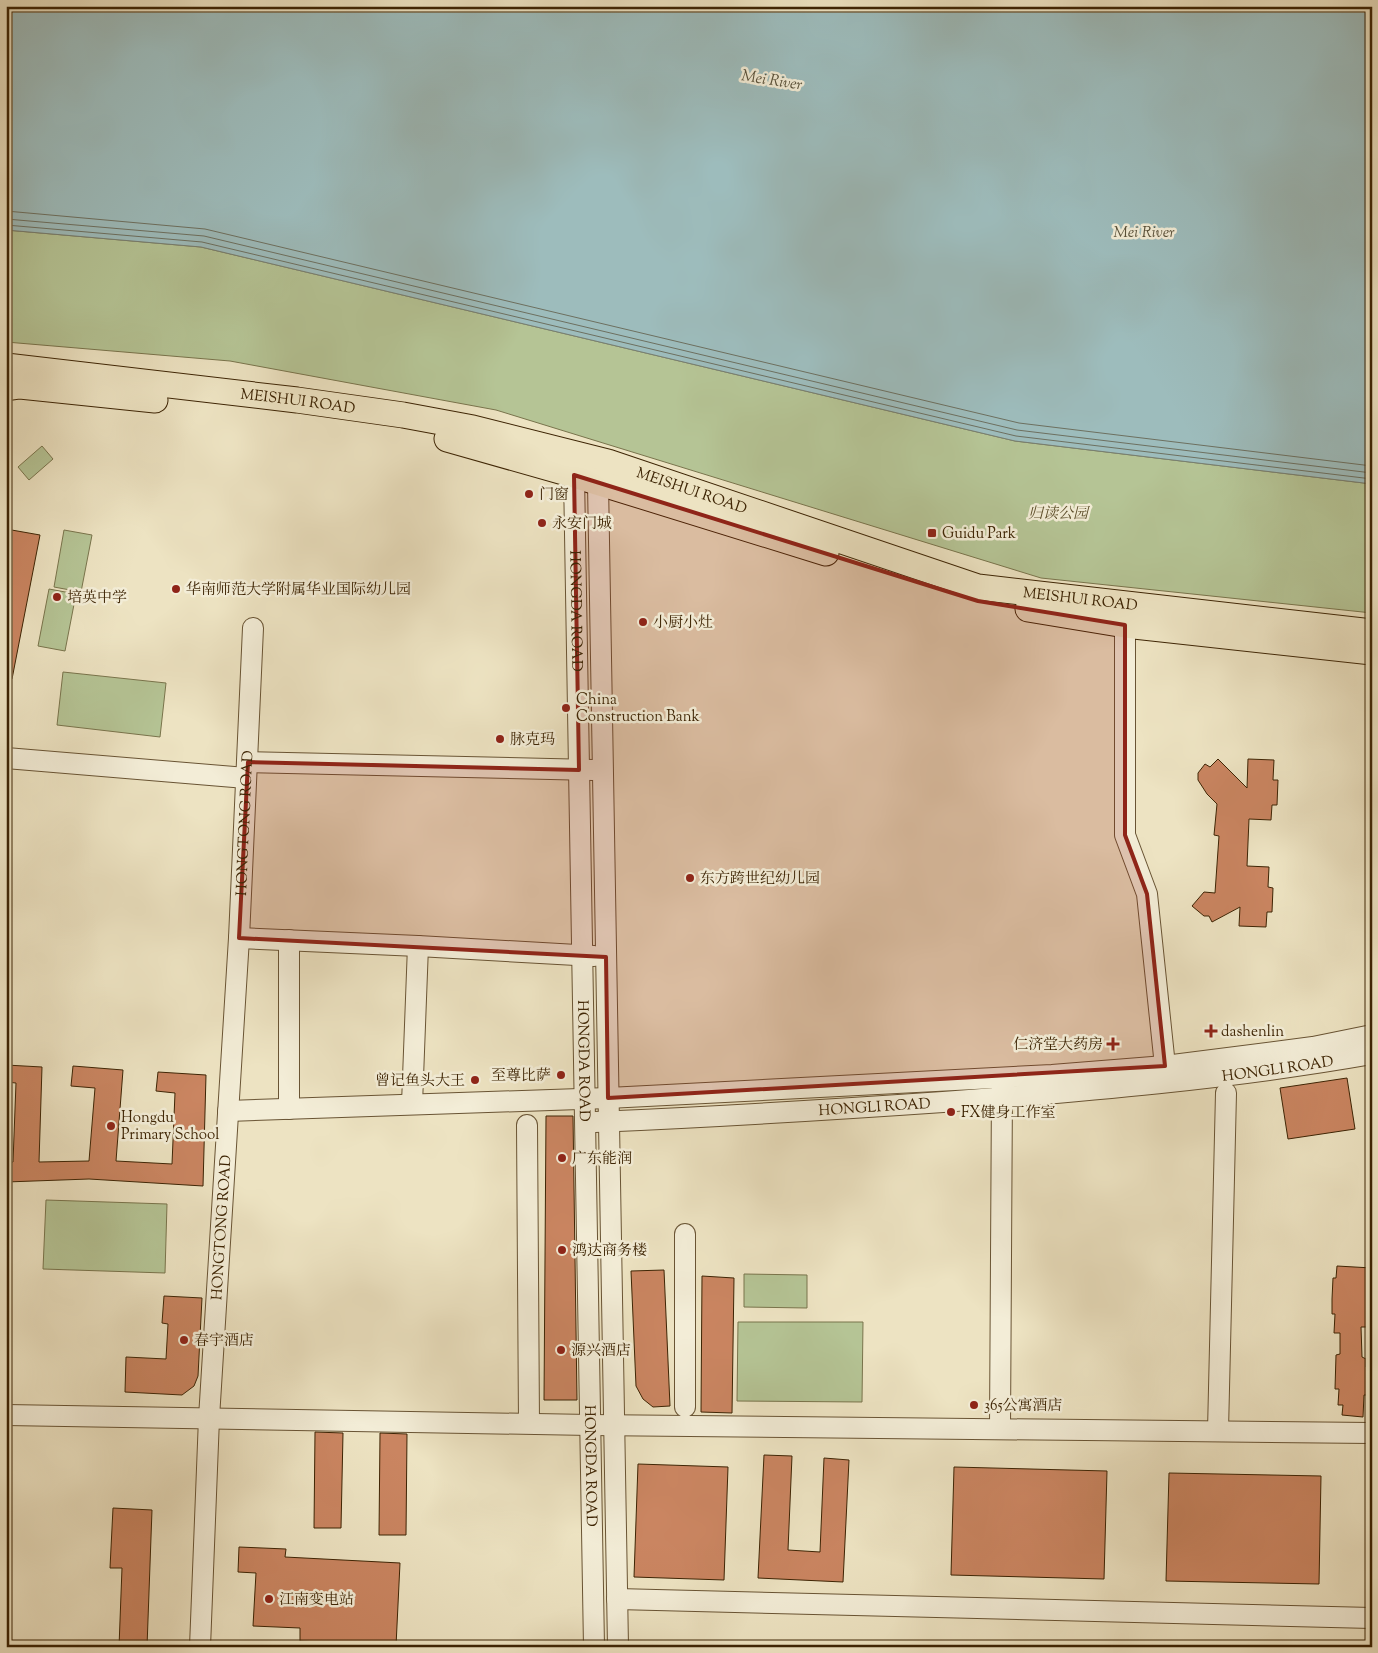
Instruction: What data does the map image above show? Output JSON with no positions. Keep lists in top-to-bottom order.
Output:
{
  "streets": {
    "main road": ["MEISHUI ROAD"],
    "street": ["HONGDA ROAD", "HONGTONG ROAD", "HONGLI ROAD"]
  },
  "crossings": [
    ["MEISHUI ROAD", "HONGDA ROAD"],
    ["HONGDA ROAD", "HONGLI ROAD"],
    ["HONGTONG ROAD", "HONGLI ROAD"]
  ],
  "water": ["Mei River"],
  "parks": ["归读公园"],
  "places": {
    "other": [
      "门窗",
      "永安门城",
      "华南师范大学附属华业国际幼儿园",
      "培英中学",
      "小厨小灶",
      "China Construction Bank",
      "脉克玛",
      "东方跨世纪幼儿园",
      "至尊比萨",
      "曾记鱼头大王",
      "FX健身工作室",
      "Hongdu Primary School",
      "广东能润",
      "鸿达商务楼",
      "春宇酒店",
      "源兴酒店",
      "365公寓酒店",
      "江南变电站"
    ],
    "transit": ["Guidu Park"],
    "health": ["dashenlin", "仁济堂大药房"]
  }
}
